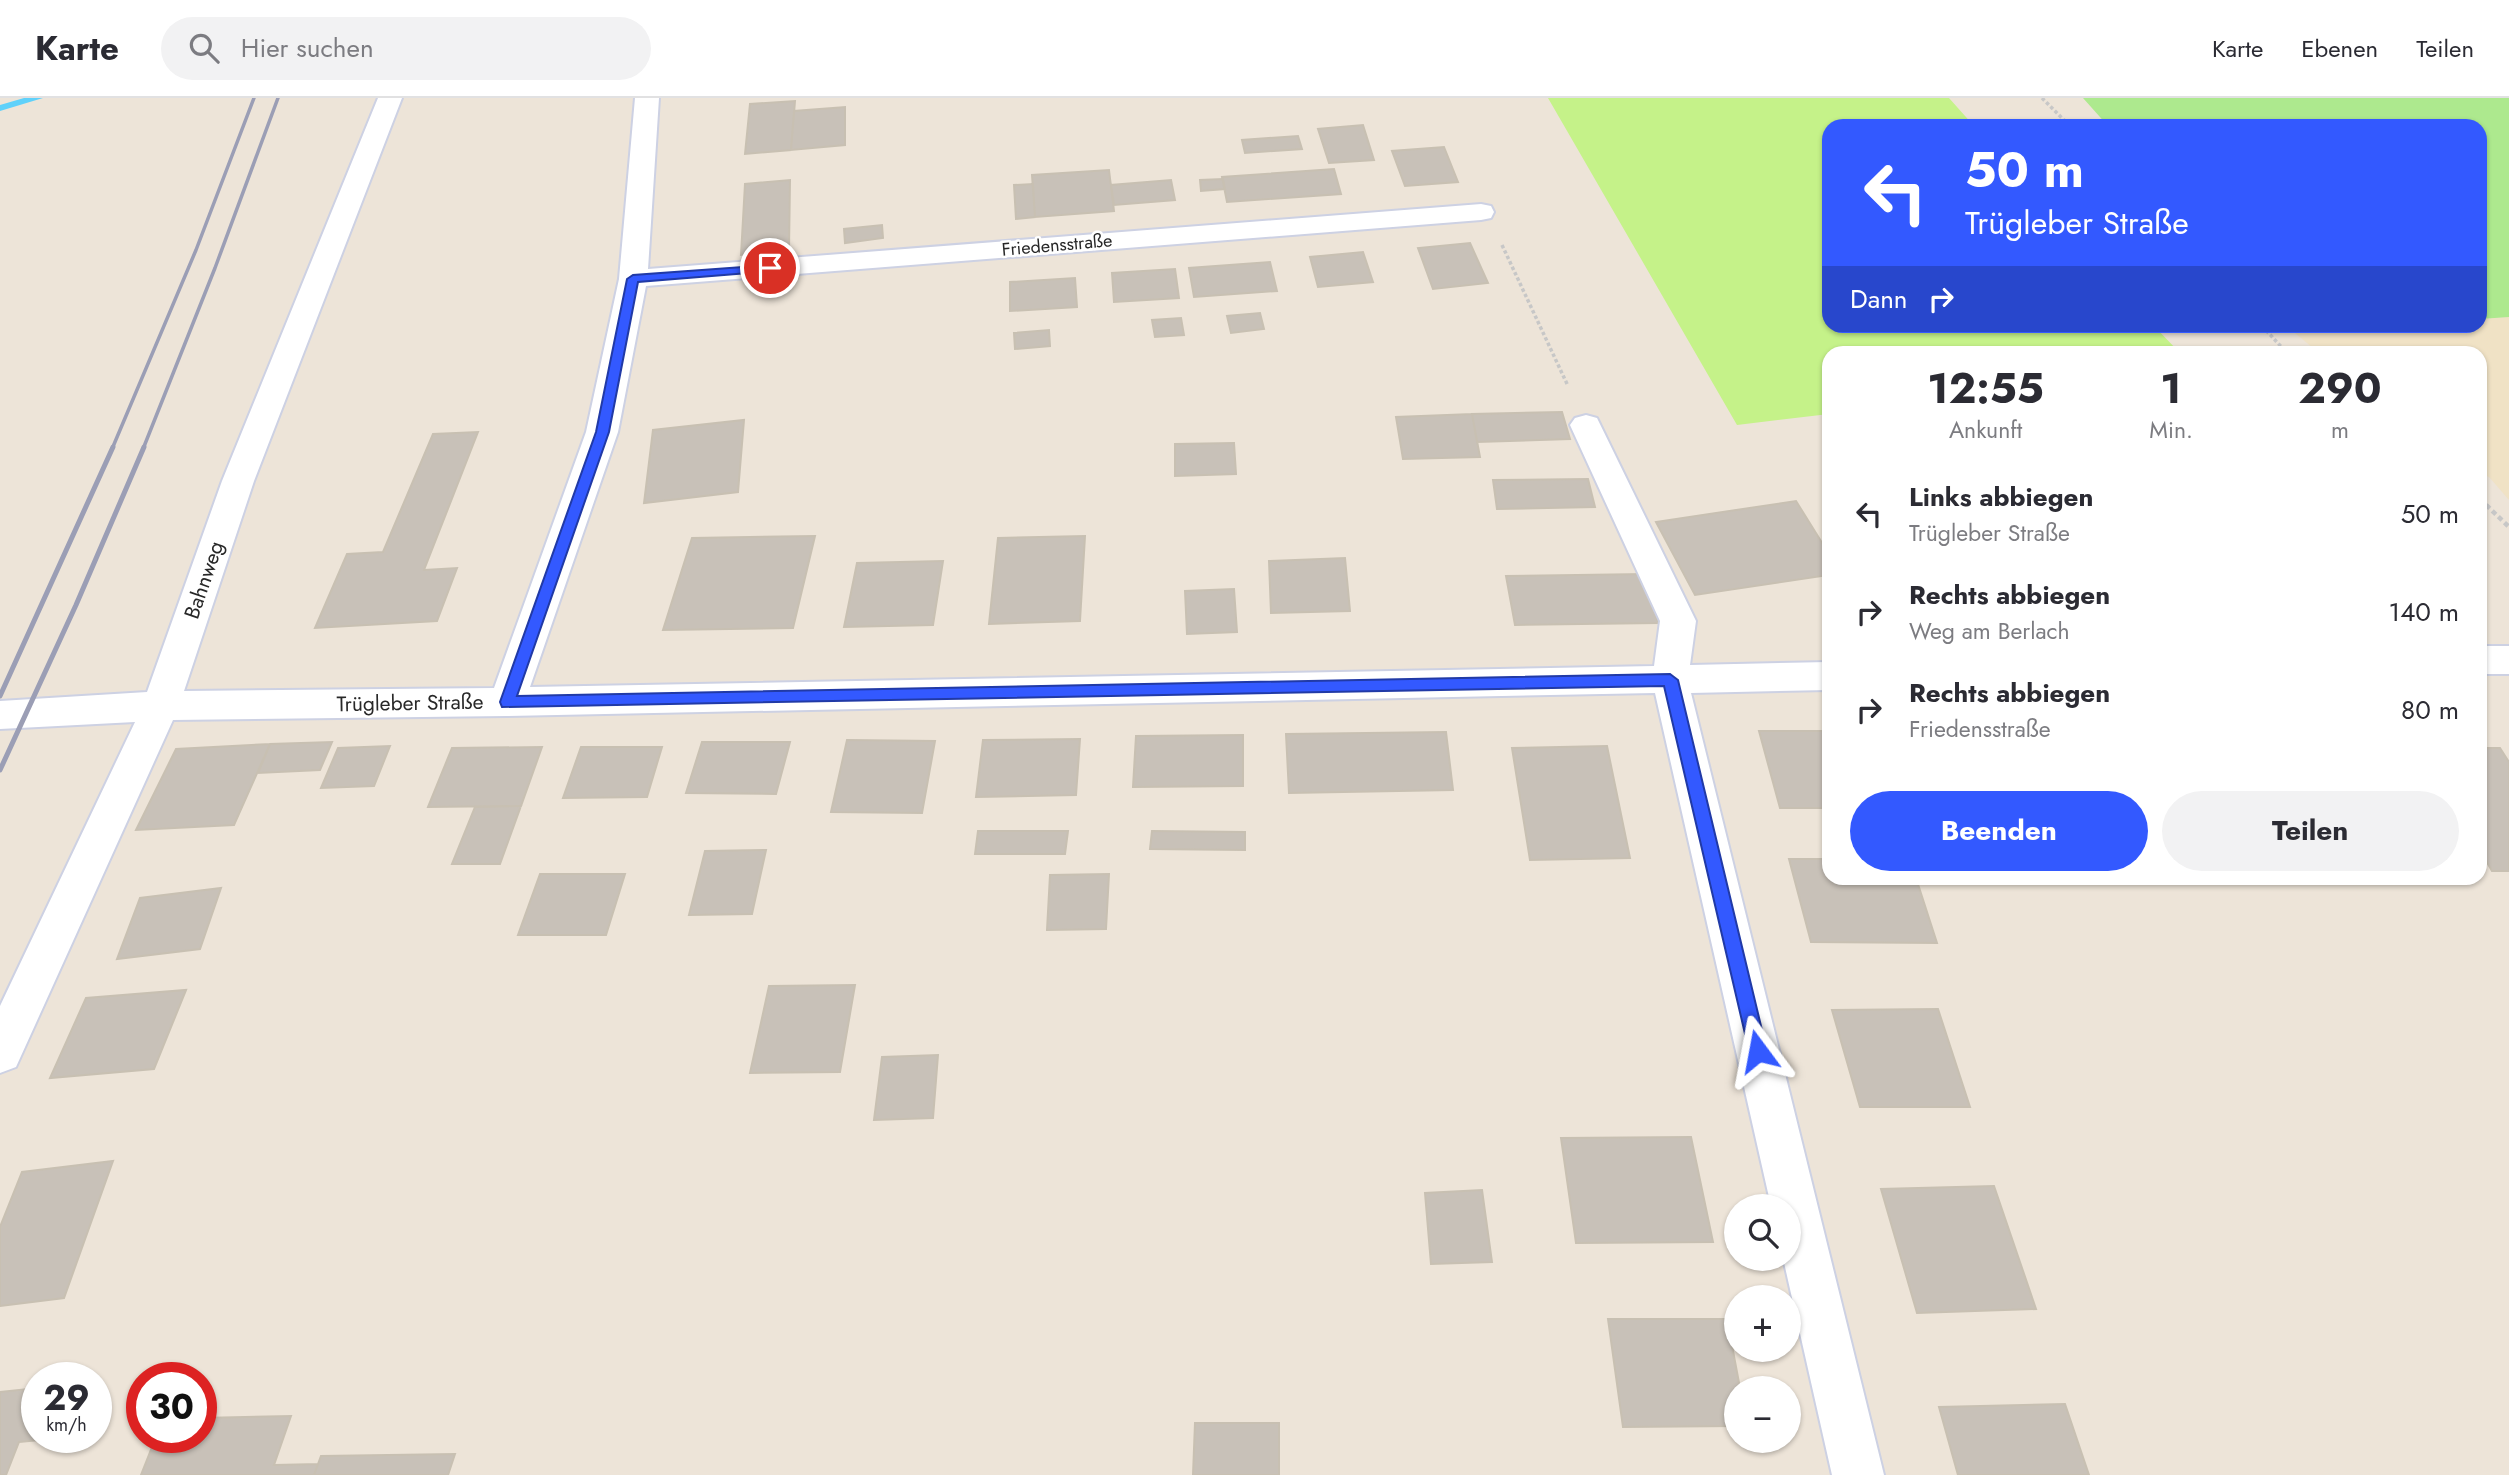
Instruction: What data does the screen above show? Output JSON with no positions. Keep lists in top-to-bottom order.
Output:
{
  "streets": {
    "street": ["Friedensstraße", "Bahnweg", "Trügleber Straße"]
  },
  "crossings": [
    ["Bahnweg", "Trügleber Straße"]
  ],
  "page": {
    "header": "Karte",
    "search": "Hier suchen",
    "nav": ["Karte", "Ebenen", "Teilen"],
    "turn": ["50 m", "Trügleber Straße"],
    "then": "Dann",
    "eta": [
      "12:55",
      "Ankunft",
      "1",
      "Min.",
      "290",
      "m"
    ],
    "list": [
      {
        "name": "Links abbiegen",
        "note": "Trügleber Straße",
        "value": "50 m"
      },
      {
        "name": "Rechts abbiegen",
        "note": "Weg am Berlach",
        "value": "140 m"
      },
      {
        "name": "Rechts abbiegen",
        "note": "Friedensstraße",
        "value": "80 m"
      }
    ],
    "buttons": ["Beenden", "Teilen"],
    "map_buttons": ["+", "−"],
    "speed": "29 km/h",
    "limit": "30"
  }
}
